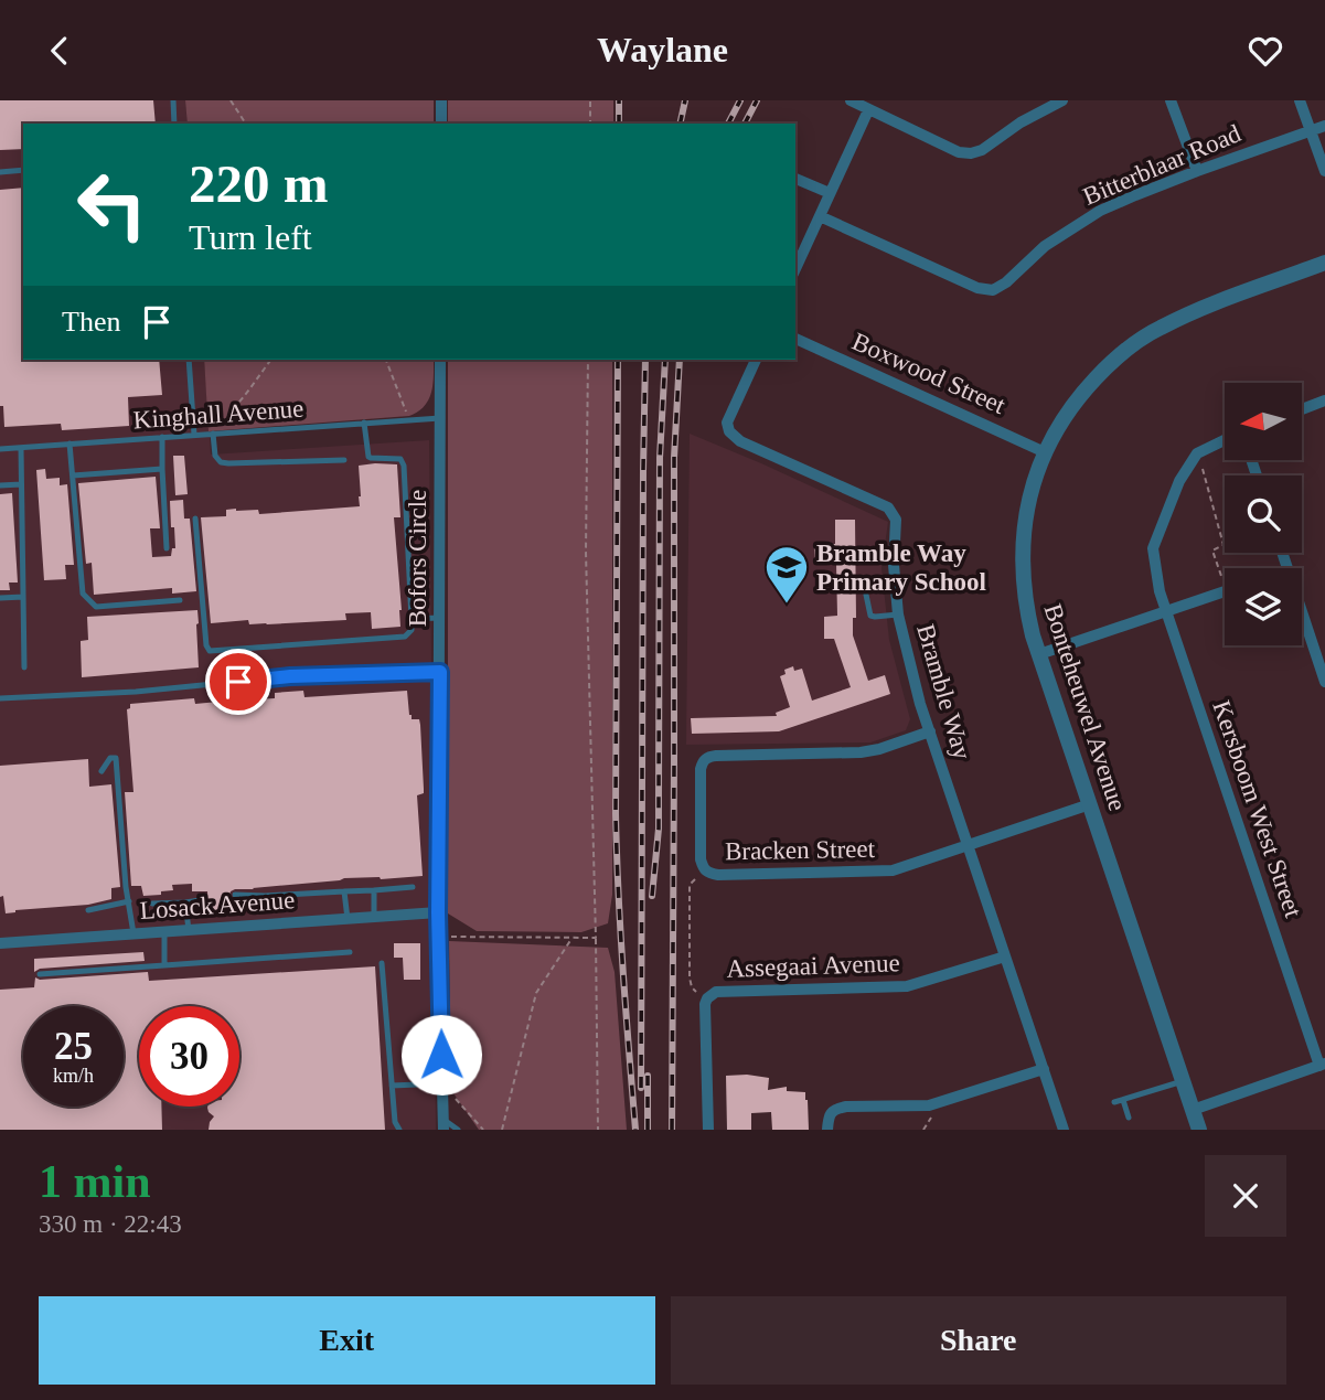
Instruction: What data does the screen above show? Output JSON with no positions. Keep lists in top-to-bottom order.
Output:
{
  "streets": {
    "street": [
      "Bitterblaar Road",
      "Boxwood Street",
      "Bofors Circle",
      "Bramble Way",
      "Bonteheuwel Avenue",
      "Kersboom West Street",
      "Bracken Street",
      "Losack Avenue",
      "Assegaai Avenue"
    ],
    "lane": ["Kinghall Avenue"]
  },
  "crossings": [
    ["Boxwood Street", "Bonteheuwel Avenue"],
    ["Kinghall Avenue", "Bofors Circle"],
    ["Bofors Circle", "Losack Avenue"],
    ["Bramble Way", "Bracken Street"],
    ["Bramble Way", "Assegaai Avenue"],
    ["Bonteheuwel Avenue", "Bracken Street"]
  ],
  "places": {
    "school or university": ["Bramble Way Primary School"]
  },
  "north": "left",
  "page": {
    "header": "Waylane",
    "turn": ["220 m", "Turn left"],
    "then": "Then",
    "speed": "25 km/h",
    "limit": "30",
    "heading": ["1 min", "330 m · 22:43"],
    "buttons": ["Exit", "Share"]
  }
}
